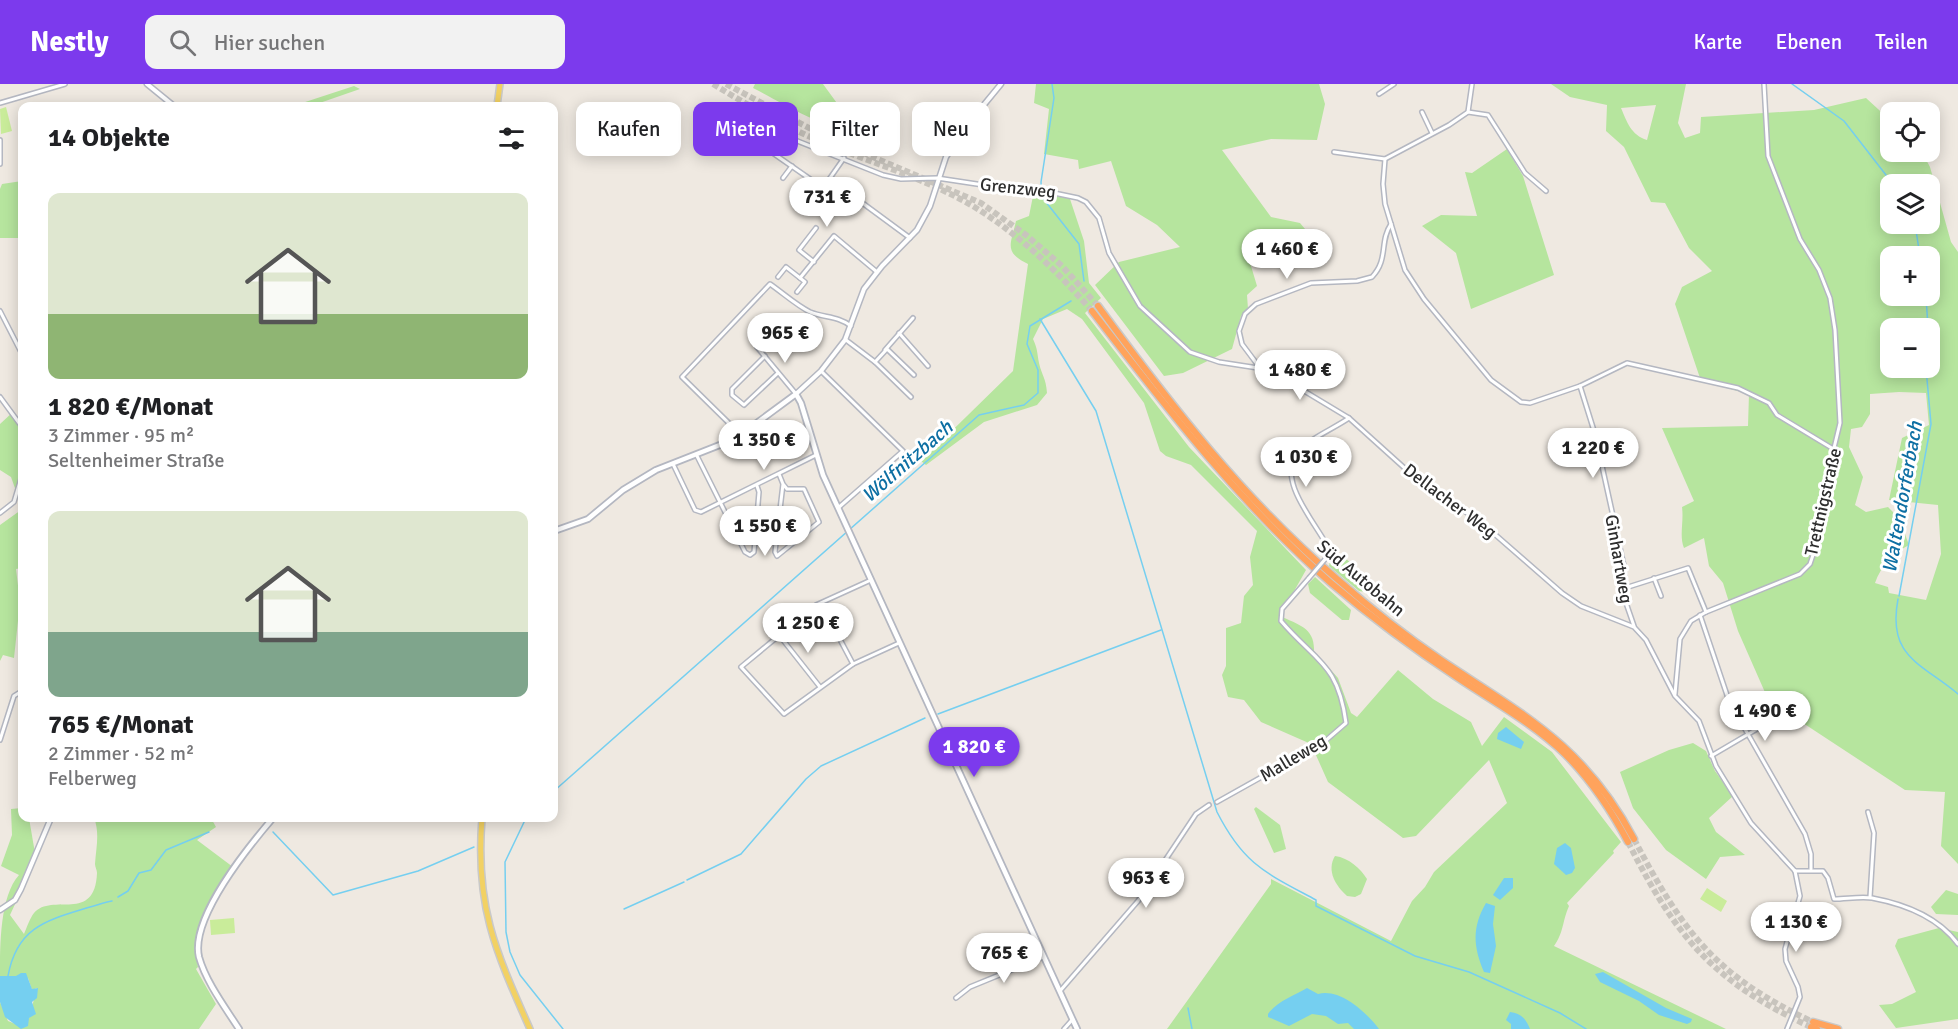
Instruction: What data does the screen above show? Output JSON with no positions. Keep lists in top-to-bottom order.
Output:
{
  "streets": {
    "highway": ["Süd Autobahn"],
    "street": [
      "Grenzweg",
      "Dellacher Weg",
      "Trettnigstraße",
      "Ginhartweg",
      "Malleweg"
    ]
  },
  "crossings": [
    ["Grenzweg", "Dellacher Weg"],
    ["Dellacher Weg", "Ginhartweg"],
    ["Dellacher Weg", "Malleweg"]
  ],
  "water": ["Wölfnitzbach", "Waltendorferbach"],
  "page": {
    "header": "Nestly",
    "search": "Hier suchen",
    "nav": ["Karte", "Ebenen", "Teilen"],
    "map_buttons": ["+", "−"],
    "chip": [
      "Kaufen",
      "Mieten",
      "Filter",
      "Neu"
    ],
    "heading": "14 Objekte",
    "list": [
      {
        "name": "1 820 €/Monat",
        "note": "3 Zimmer · 95 m² · Seltenheimer Straße"
      },
      {
        "name": "765 €/Monat",
        "note": "2 Zimmer · 52 m² · Felberweg"
      }
    ],
    "price": [
      "731 €",
      "1 460 €",
      "965 €",
      "1 480 €",
      "1 350 €",
      "1 220 €",
      "1 030 €",
      "1 550 €",
      "1 250 €",
      "1 490 €",
      "1 820 €",
      "963 €",
      "1 130 €",
      "765 €"
    ]
  }
}
